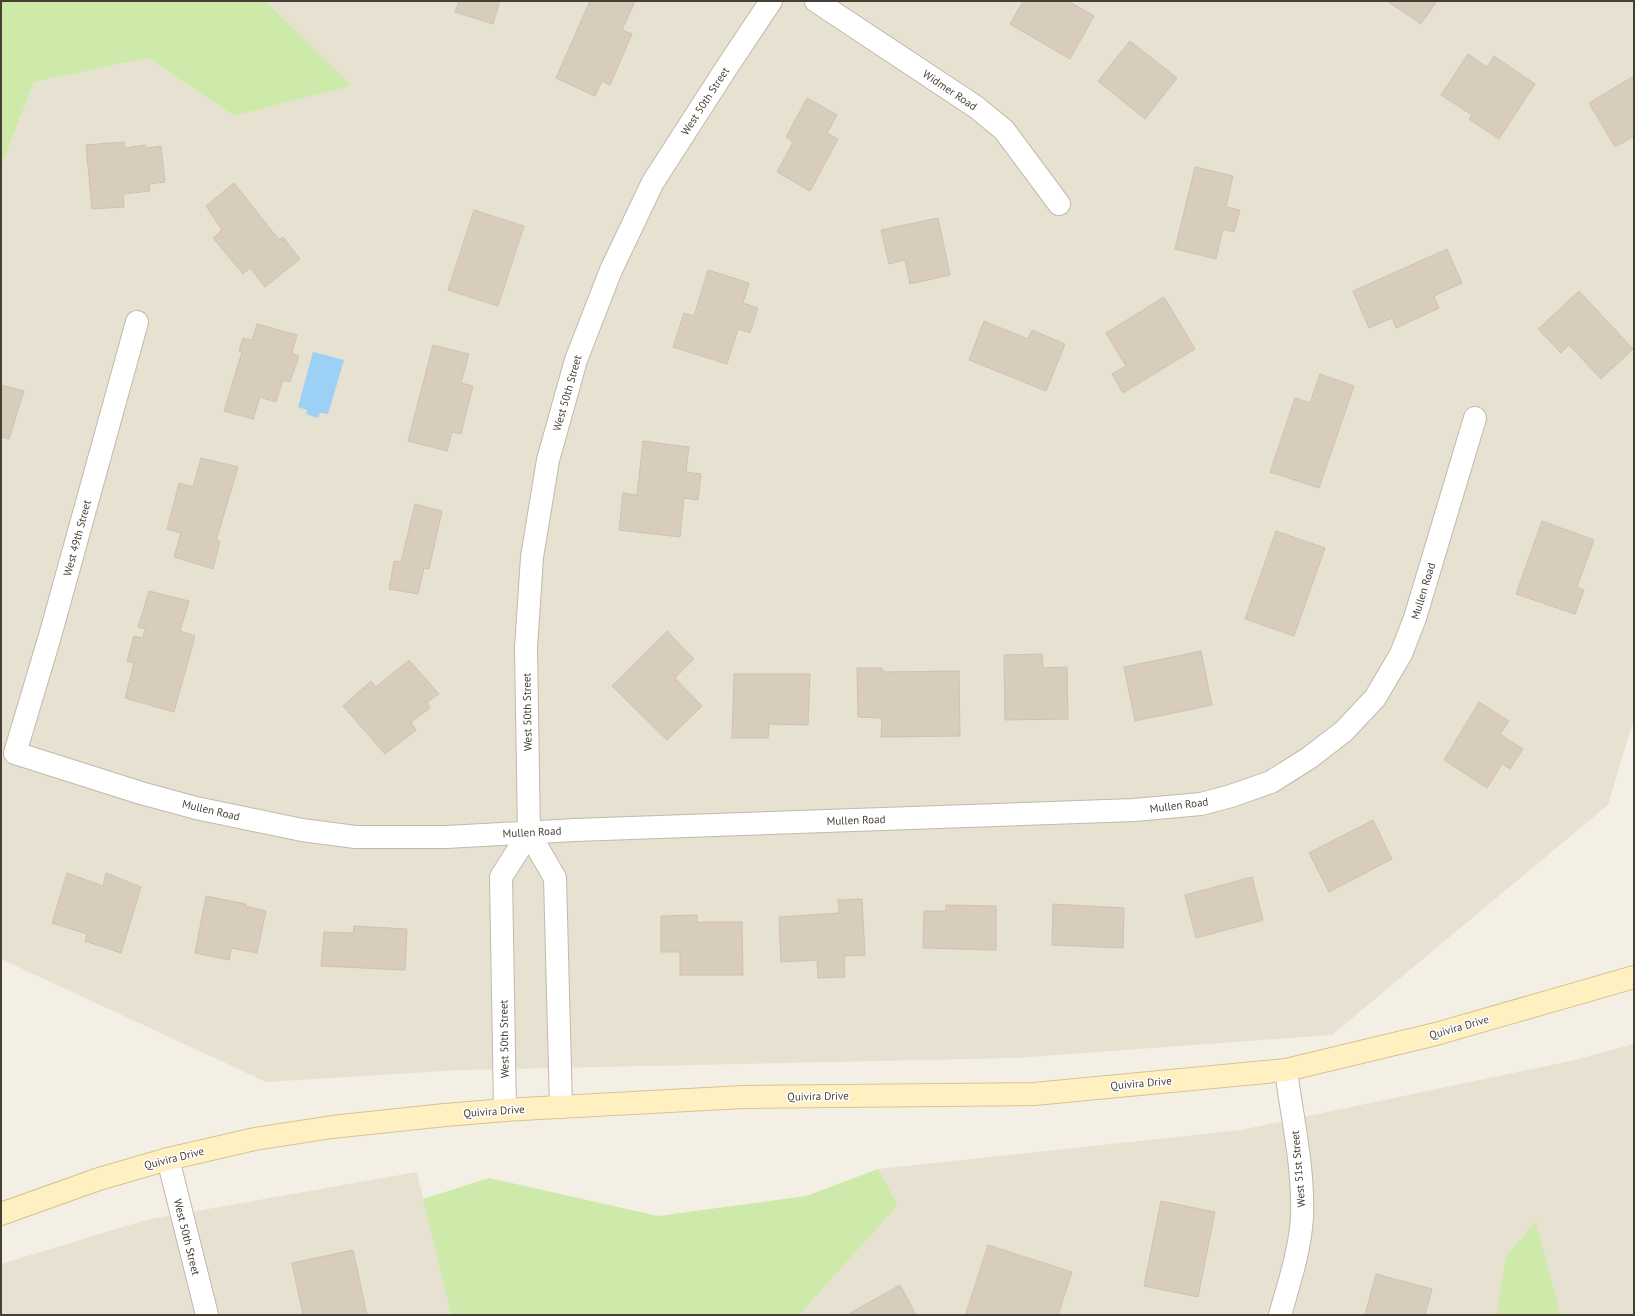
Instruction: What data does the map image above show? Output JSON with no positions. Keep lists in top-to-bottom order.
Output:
{
  "streets": {
    "main road": ["Quivira Drive"],
    "street": [
      "Widmer Road",
      "West 50th Street",
      "West 49th Street",
      "Mullen Road",
      "West 51st Street"
    ]
  },
  "crossings": [
    ["West 50th Street", "Mullen Road"],
    ["West 50th Street", "Quivira Drive"],
    ["West 49th Street", "Mullen Road"],
    ["Quivira Drive", "West 51st Street"]
  ]
}
